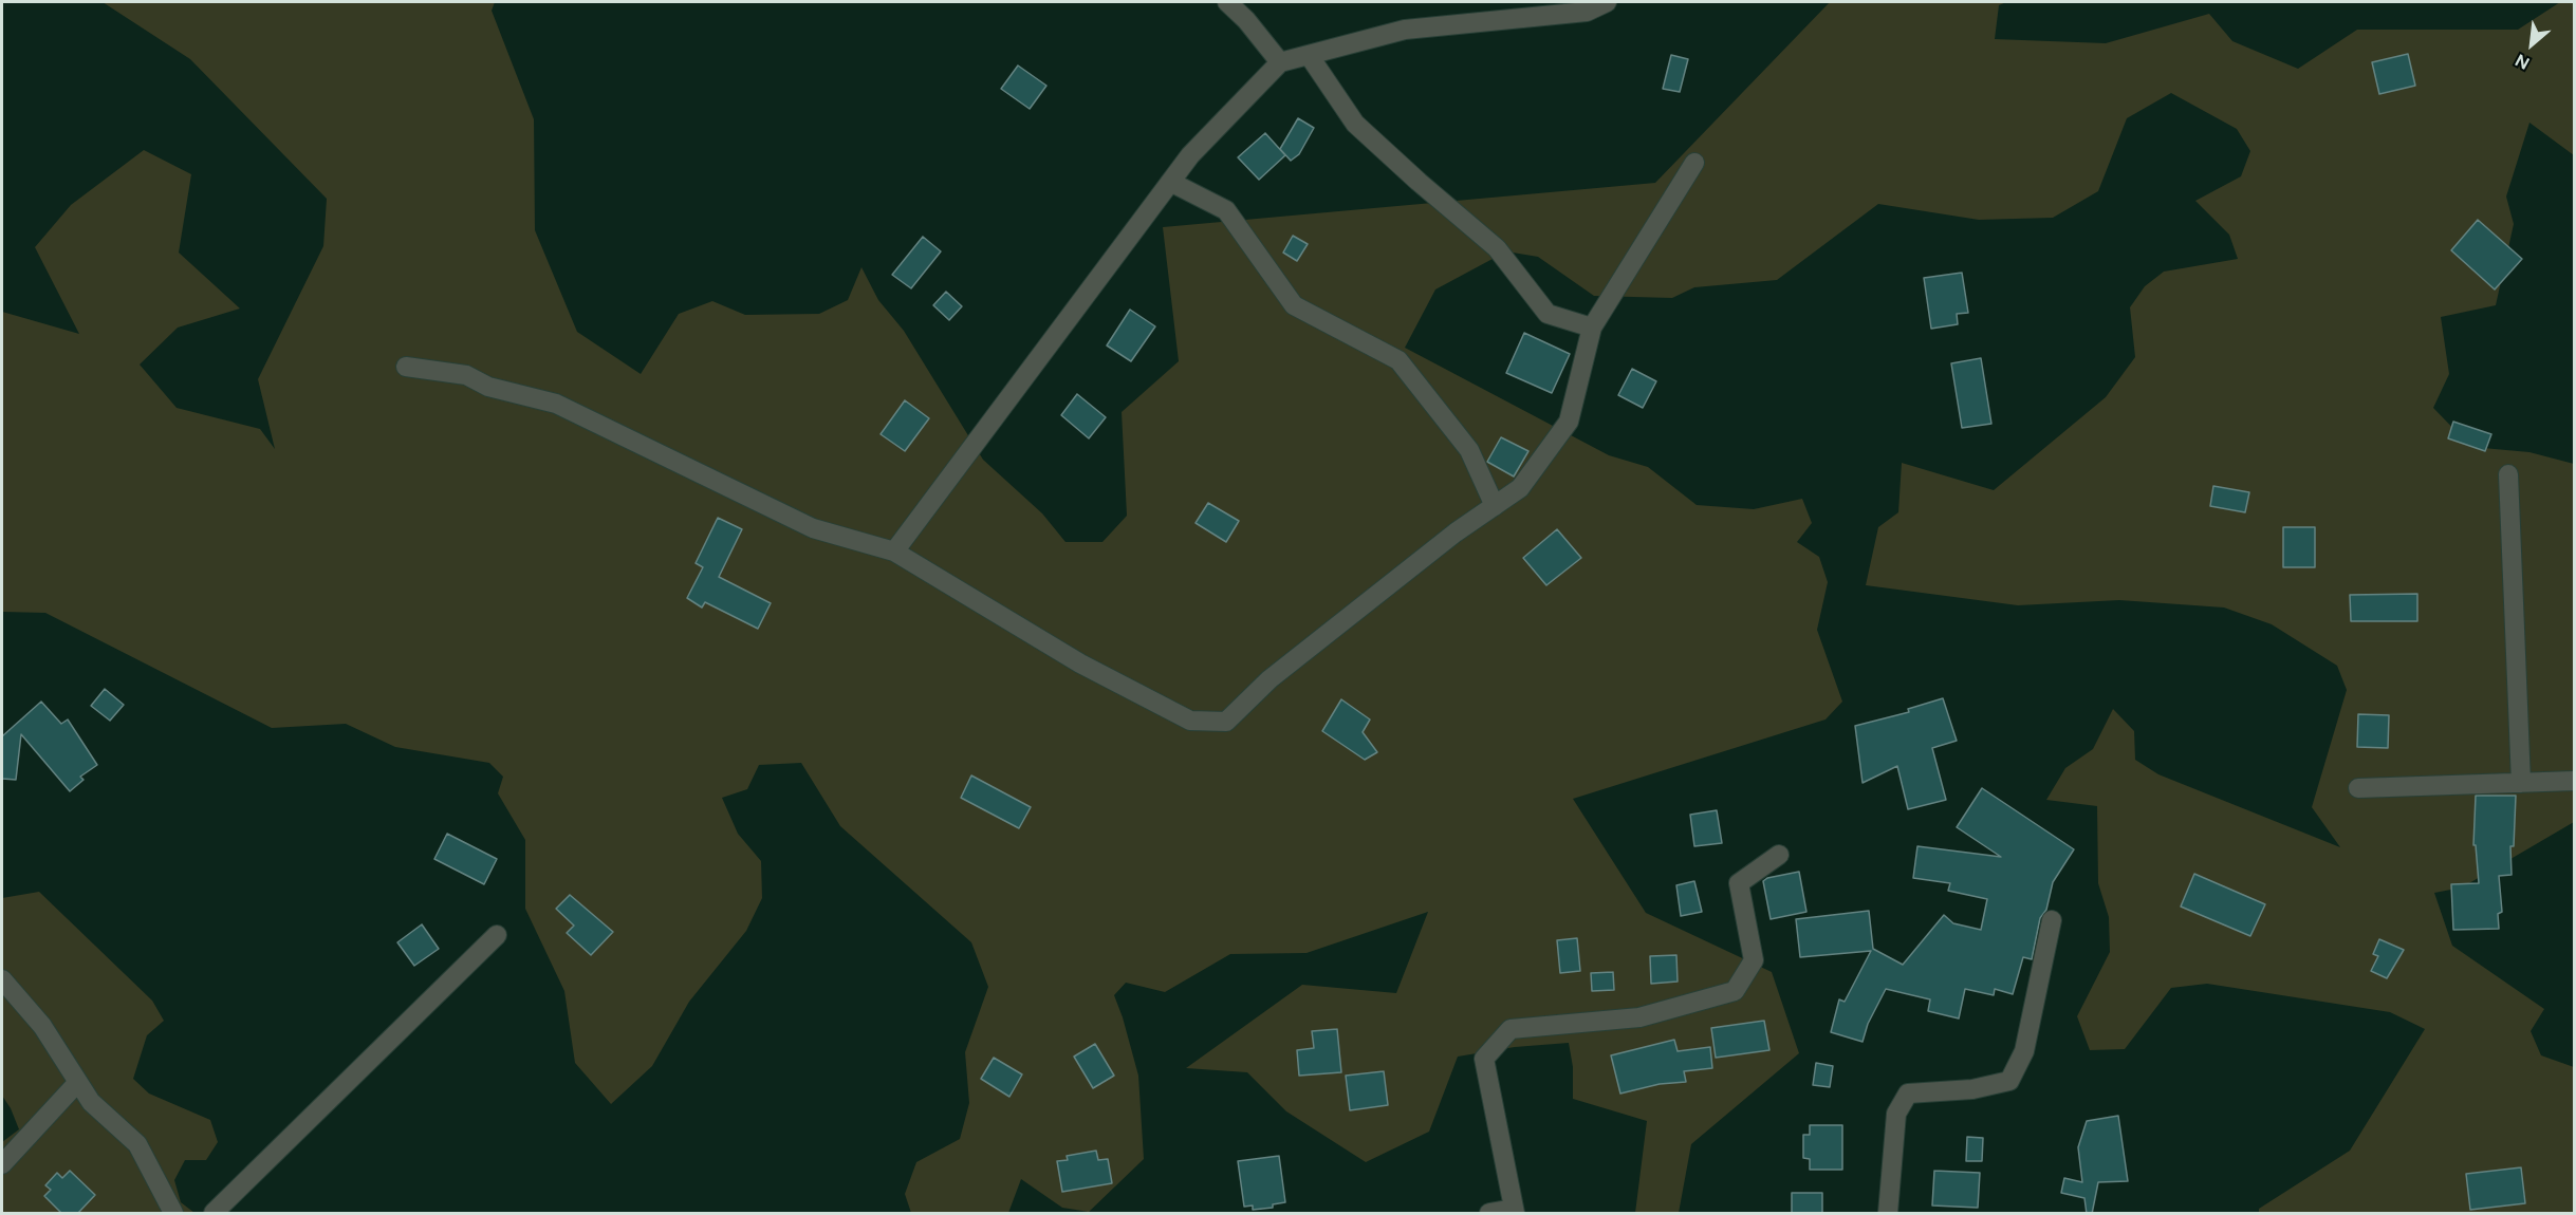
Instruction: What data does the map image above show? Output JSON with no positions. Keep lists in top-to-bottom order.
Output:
{
  "north": "bottom left"
}
